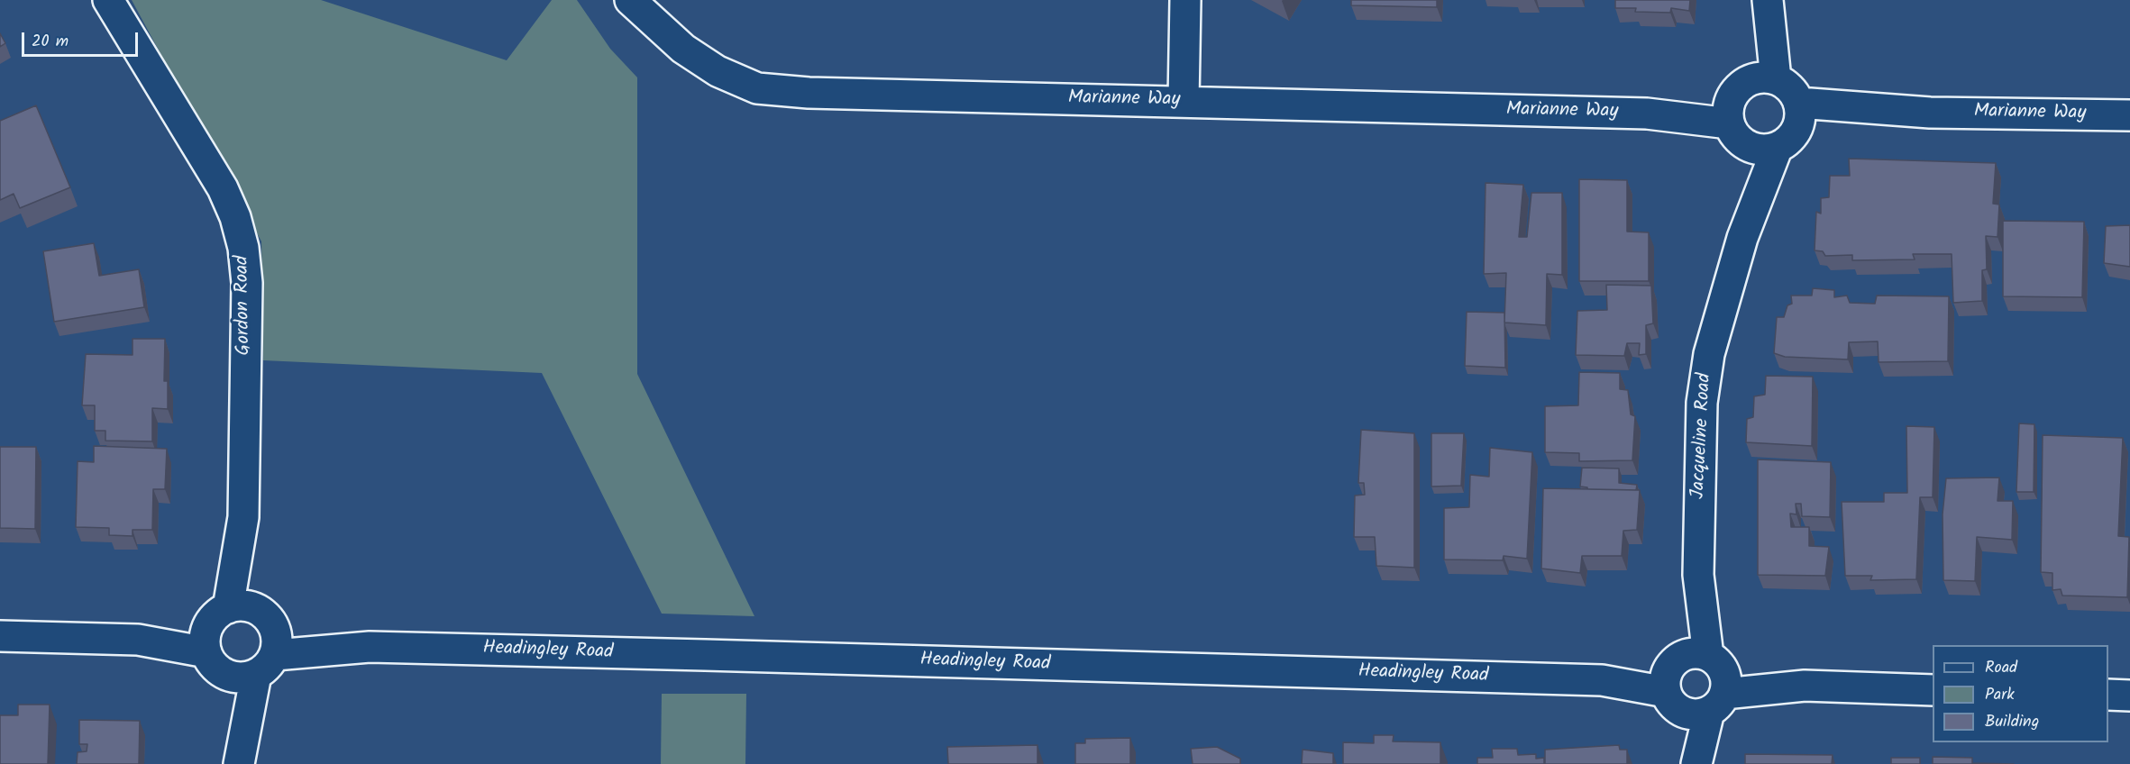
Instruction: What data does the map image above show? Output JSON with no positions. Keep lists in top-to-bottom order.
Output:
{
  "streets": {
    "street": [
      "Marianne Way",
      "Gordon Road",
      "Jacqueline Road",
      "Headingley Road"
    ]
  },
  "crossings": [
    ["Marianne Way", "Jacqueline Road"],
    ["Jacqueline Road", "Headingley Road"]
  ],
  "legend": ["Road", "Park", "Building"],
  "scale_bar": "20 m"
}
